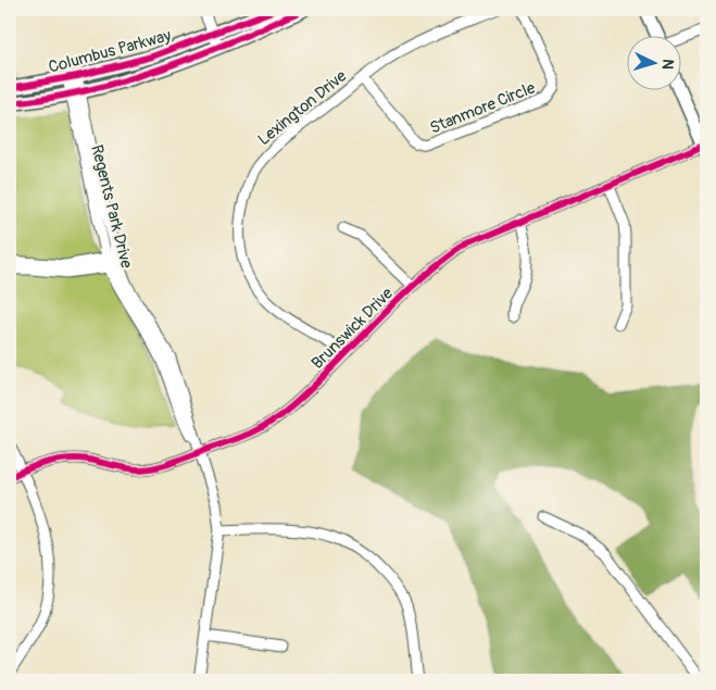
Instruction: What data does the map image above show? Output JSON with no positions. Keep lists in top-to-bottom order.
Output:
{
  "streets": {
    "main road": ["Columbus Parkway"],
    "street": [
      "Lexington Drive",
      "Stanmore Circle",
      "Regents Park Drive",
      "Brunswick Drive"
    ]
  },
  "crossings": [
    ["Columbus Parkway", "Regents Park Drive"],
    ["Lexington Drive", "Stanmore Circle"],
    ["Lexington Drive", "Brunswick Drive"],
    ["Regents Park Drive", "Brunswick Drive"]
  ],
  "north": "right"
}
